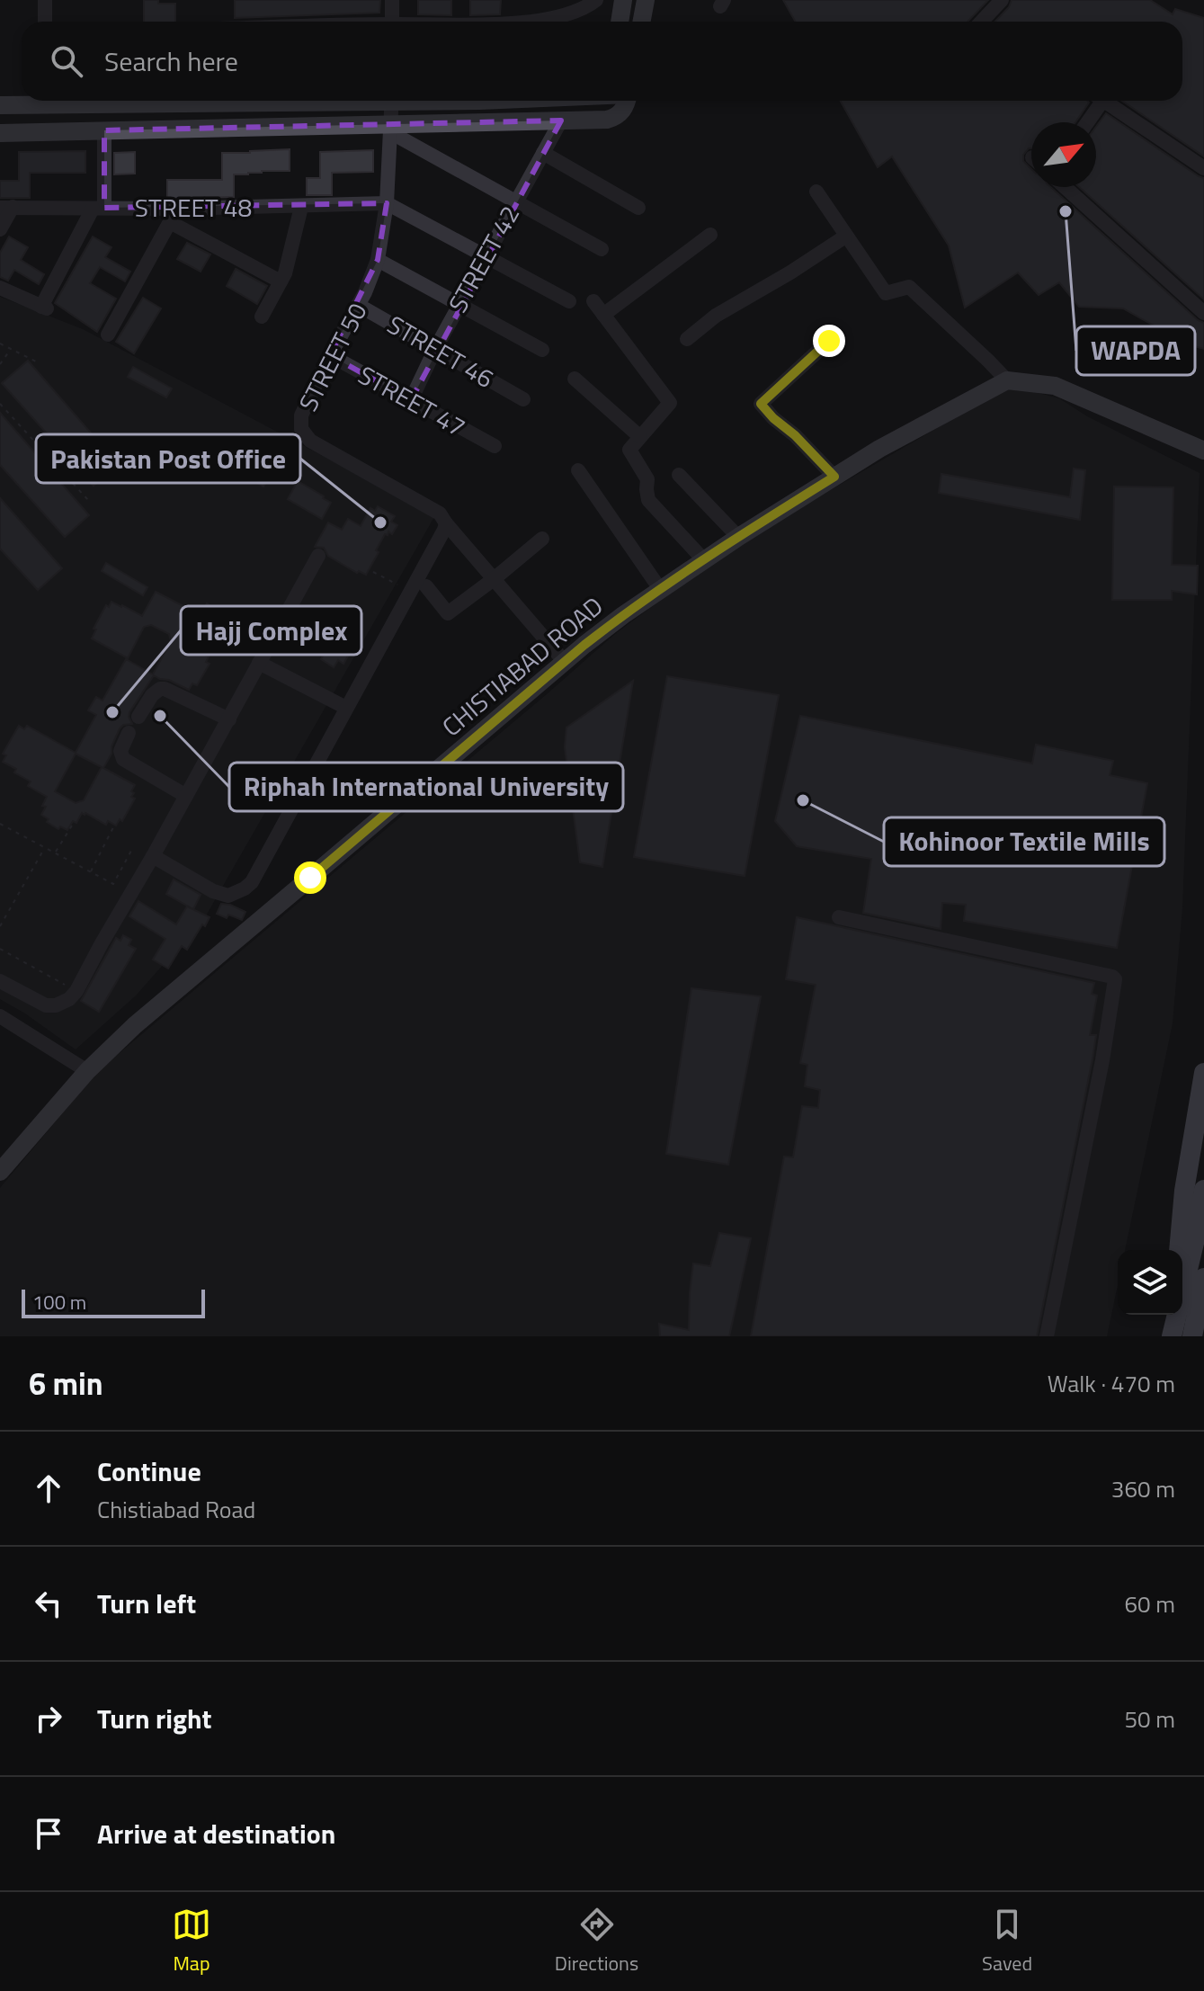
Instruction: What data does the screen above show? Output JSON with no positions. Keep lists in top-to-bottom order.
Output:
{
  "streets": {
    "main road": ["CHISTIABAD ROAD"],
    "street": [
      "STREET 48",
      "STREET 42",
      "STREET 46",
      "STREET 50",
      "STREET 47"
    ]
  },
  "crossings": [
    ["STREET 48", "STREET 50"],
    ["STREET 42", "STREET 46"],
    ["STREET 42", "STREET 47"],
    ["STREET 46", "STREET 50"],
    ["STREET 50", "STREET 47"]
  ],
  "places": [
    "WAPDA",
    "Pakistan Post Office",
    "Hajj Complex",
    "Riphah International University",
    "Kohinoor Textile Mills"
  ],
  "scale_bar": "100 m",
  "north": "top right",
  "page": {
    "search": "Search here",
    "scale": "100 m",
    "heading": ["6 min", "Walk · 470 m"],
    "list": [
      ["Continue", "Chistiabad Road", "360 m"],
      ["Turn left", "60 m"],
      ["Turn right", "50 m"],
      "Arrive at destination"
    ],
    "nav": ["Map", "Directions", "Saved"]
  }
}
